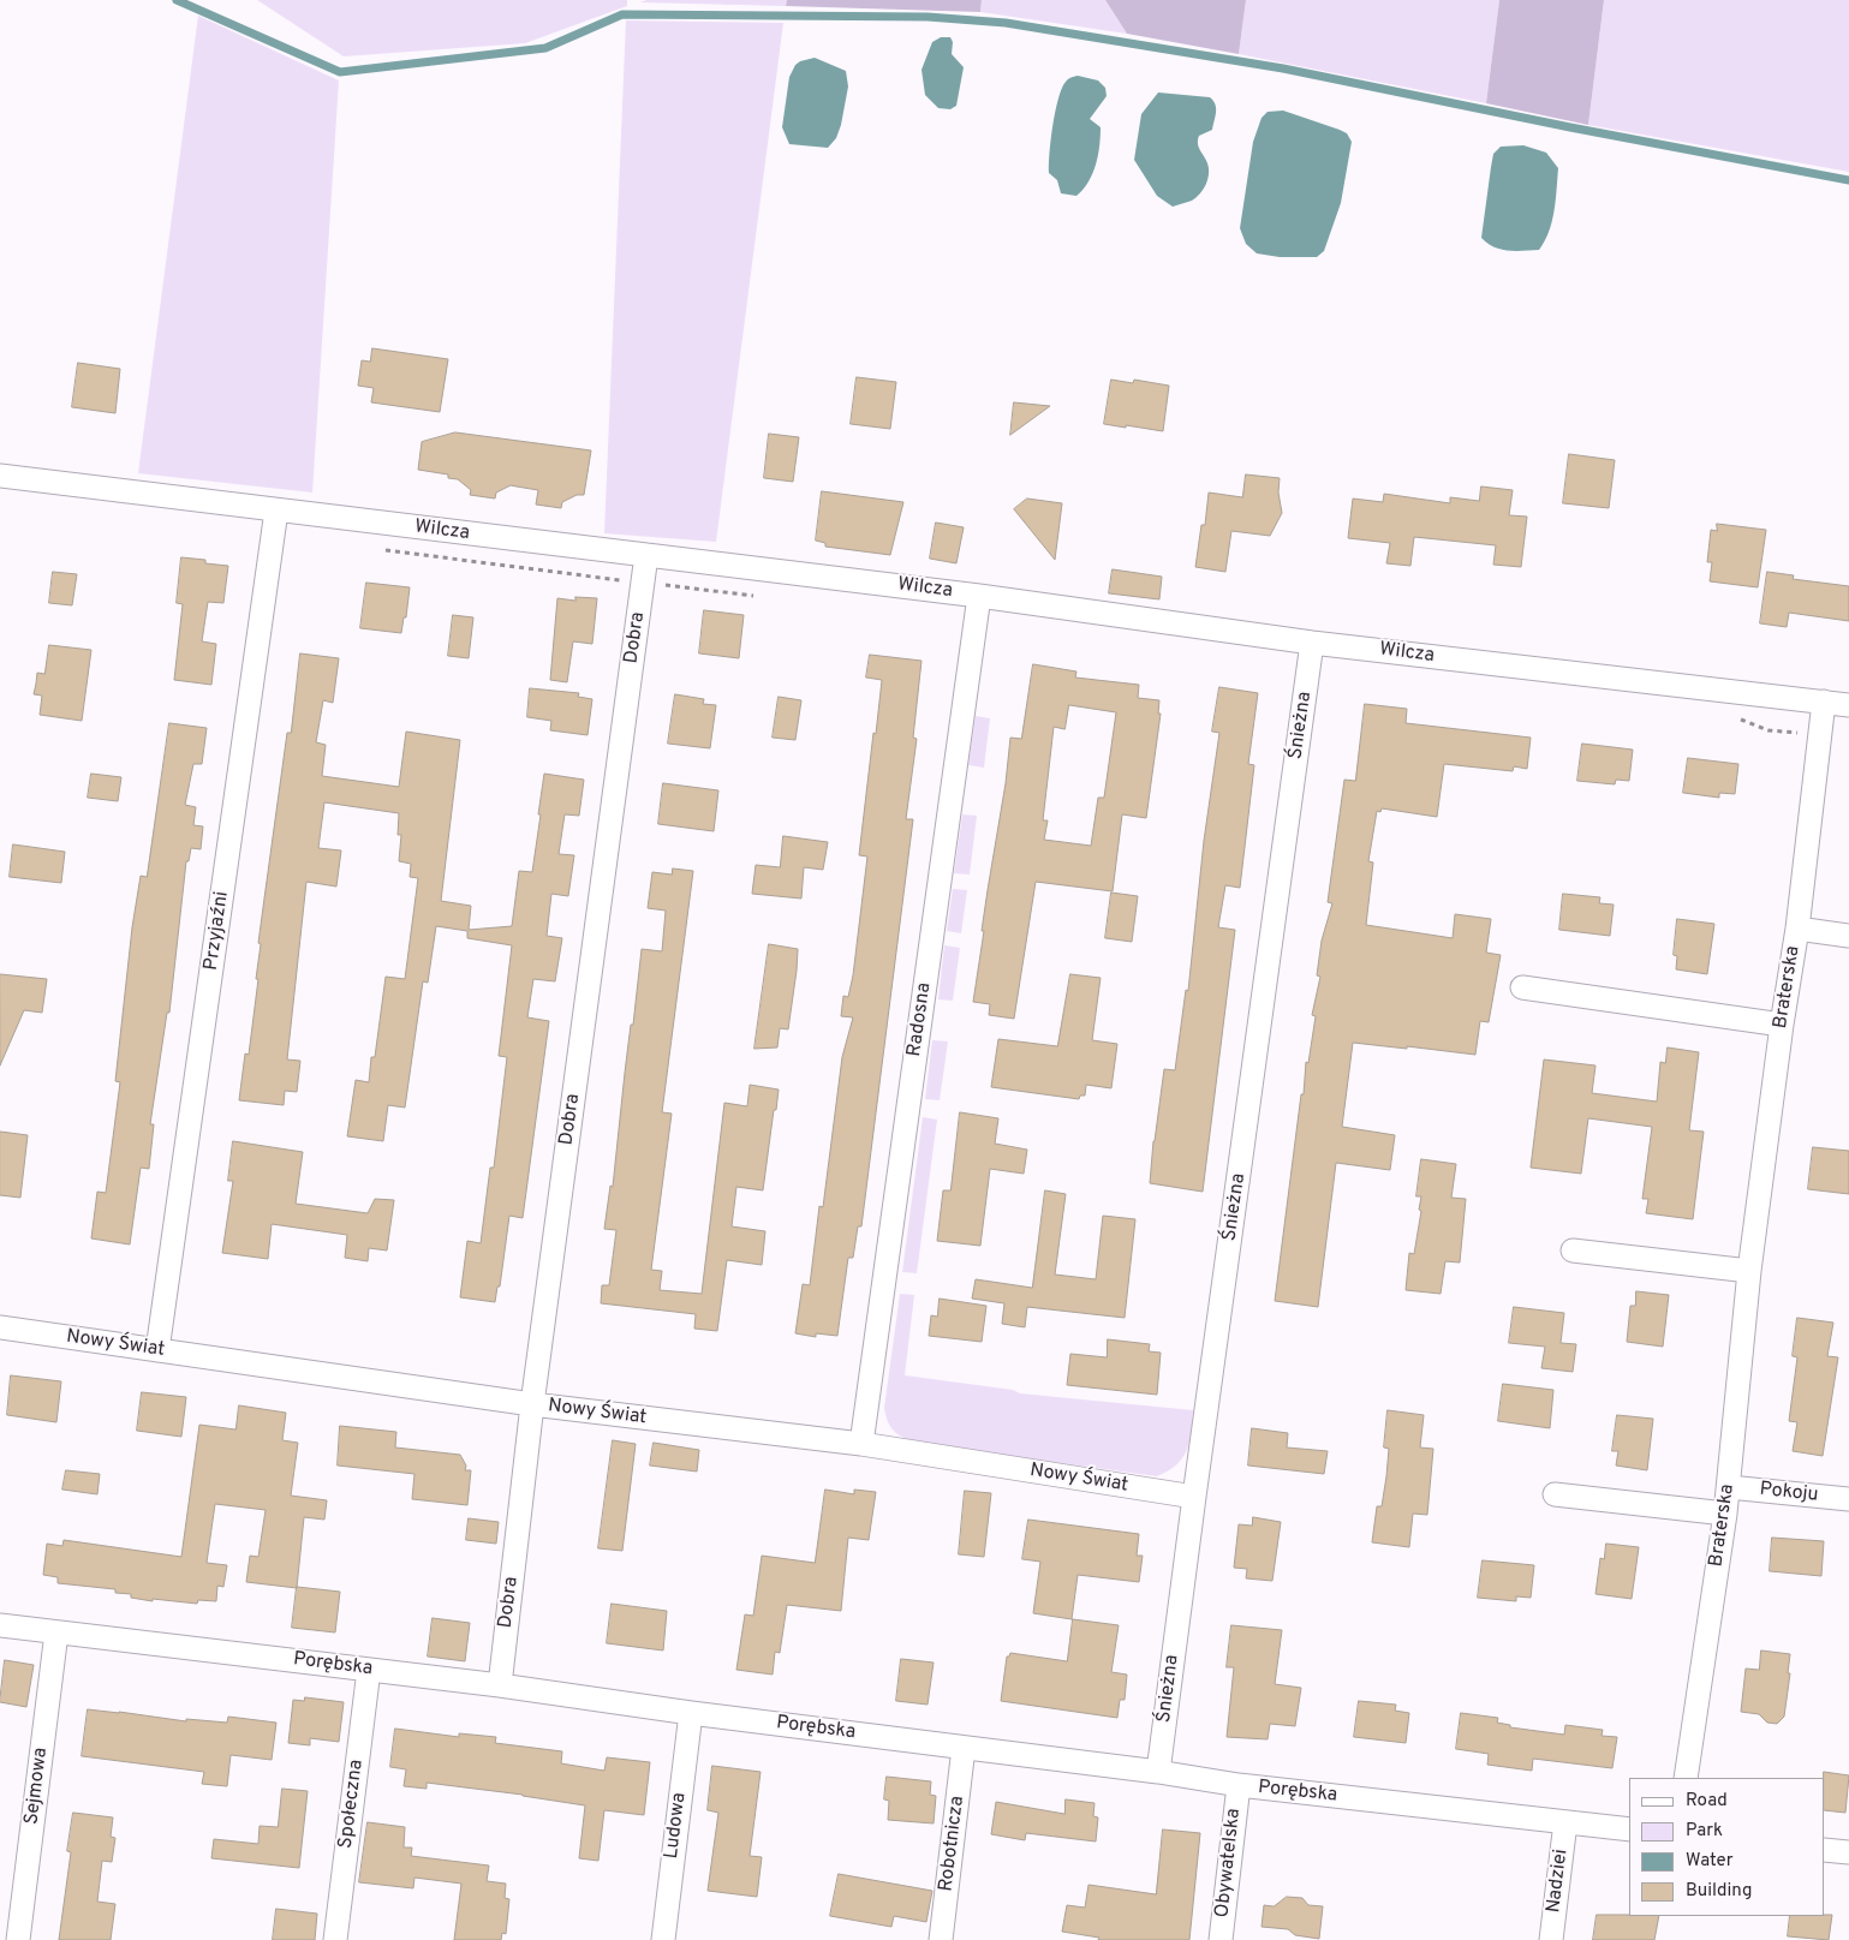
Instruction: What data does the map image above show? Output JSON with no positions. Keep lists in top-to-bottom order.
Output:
{
  "streets": {
    "street": [
      "Wilcza",
      "Dobra",
      "Śnieżna",
      "Przyjaźni",
      "Braterska",
      "Radosna",
      "Nowy Świat",
      "Pokoju",
      "Porębska",
      "Sejmowa",
      "Społeczna",
      "Ludowa",
      "Robotnicza",
      "Obywatelska",
      "Nadziei"
    ]
  },
  "crossings": [
    ["Wilcza", "Dobra"],
    ["Wilcza", "Śnieżna"],
    ["Wilcza", "Przyjaźni"],
    ["Wilcza", "Braterska"],
    ["Wilcza", "Radosna"],
    ["Dobra", "Nowy Świat"],
    ["Dobra", "Porębska"],
    ["Śnieżna", "Nowy Świat"],
    ["Śnieżna", "Porębska"],
    ["Przyjaźni", "Nowy Świat"],
    ["Braterska", "Pokoju"],
    ["Radosna", "Nowy Świat"],
    ["Porębska", "Sejmowa"],
    ["Porębska", "Społeczna"],
    ["Porębska", "Ludowa"],
    ["Porębska", "Robotnicza"],
    ["Porębska", "Obywatelska"],
    ["Porębska", "Nadziei"]
  ],
  "legend": [
    "Road",
    "Park",
    "Water",
    "Building"
  ]
}
